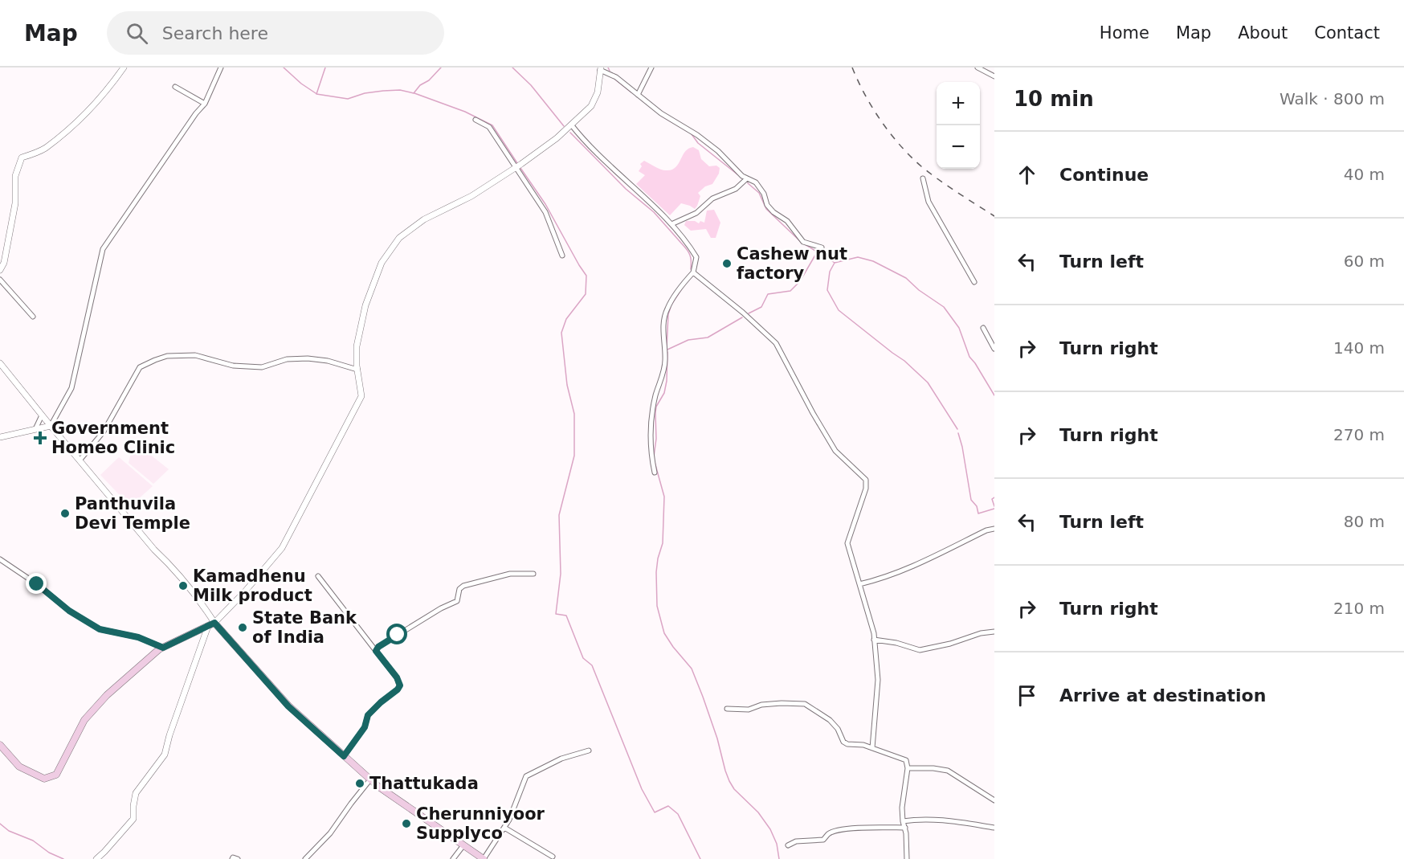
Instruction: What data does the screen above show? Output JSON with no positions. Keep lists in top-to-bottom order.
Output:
{
  "places": {
    "other": [
      "Cashew nut factory",
      "Panthuvila Devi Temple",
      "Kamadhenu Milk product",
      "State Bank of India",
      "Thattukada",
      "Cherunniyoor Supplyco"
    ],
    "health": ["Government Homeo Clinic"]
  },
  "page": {
    "header": "Map",
    "search": "Search here",
    "nav": [
      "Home",
      "Map",
      "About",
      "Contact"
    ],
    "heading": ["10 min", "Walk · 800 m"],
    "map_buttons": ["+", "−"],
    "list": [
      ["Continue", "40 m"],
      ["Turn left", "60 m"],
      ["Turn right", "140 m"],
      ["Turn right", "270 m"],
      ["Turn left", "80 m"],
      ["Turn right", "210 m"],
      "Arrive at destination"
    ]
  }
}
